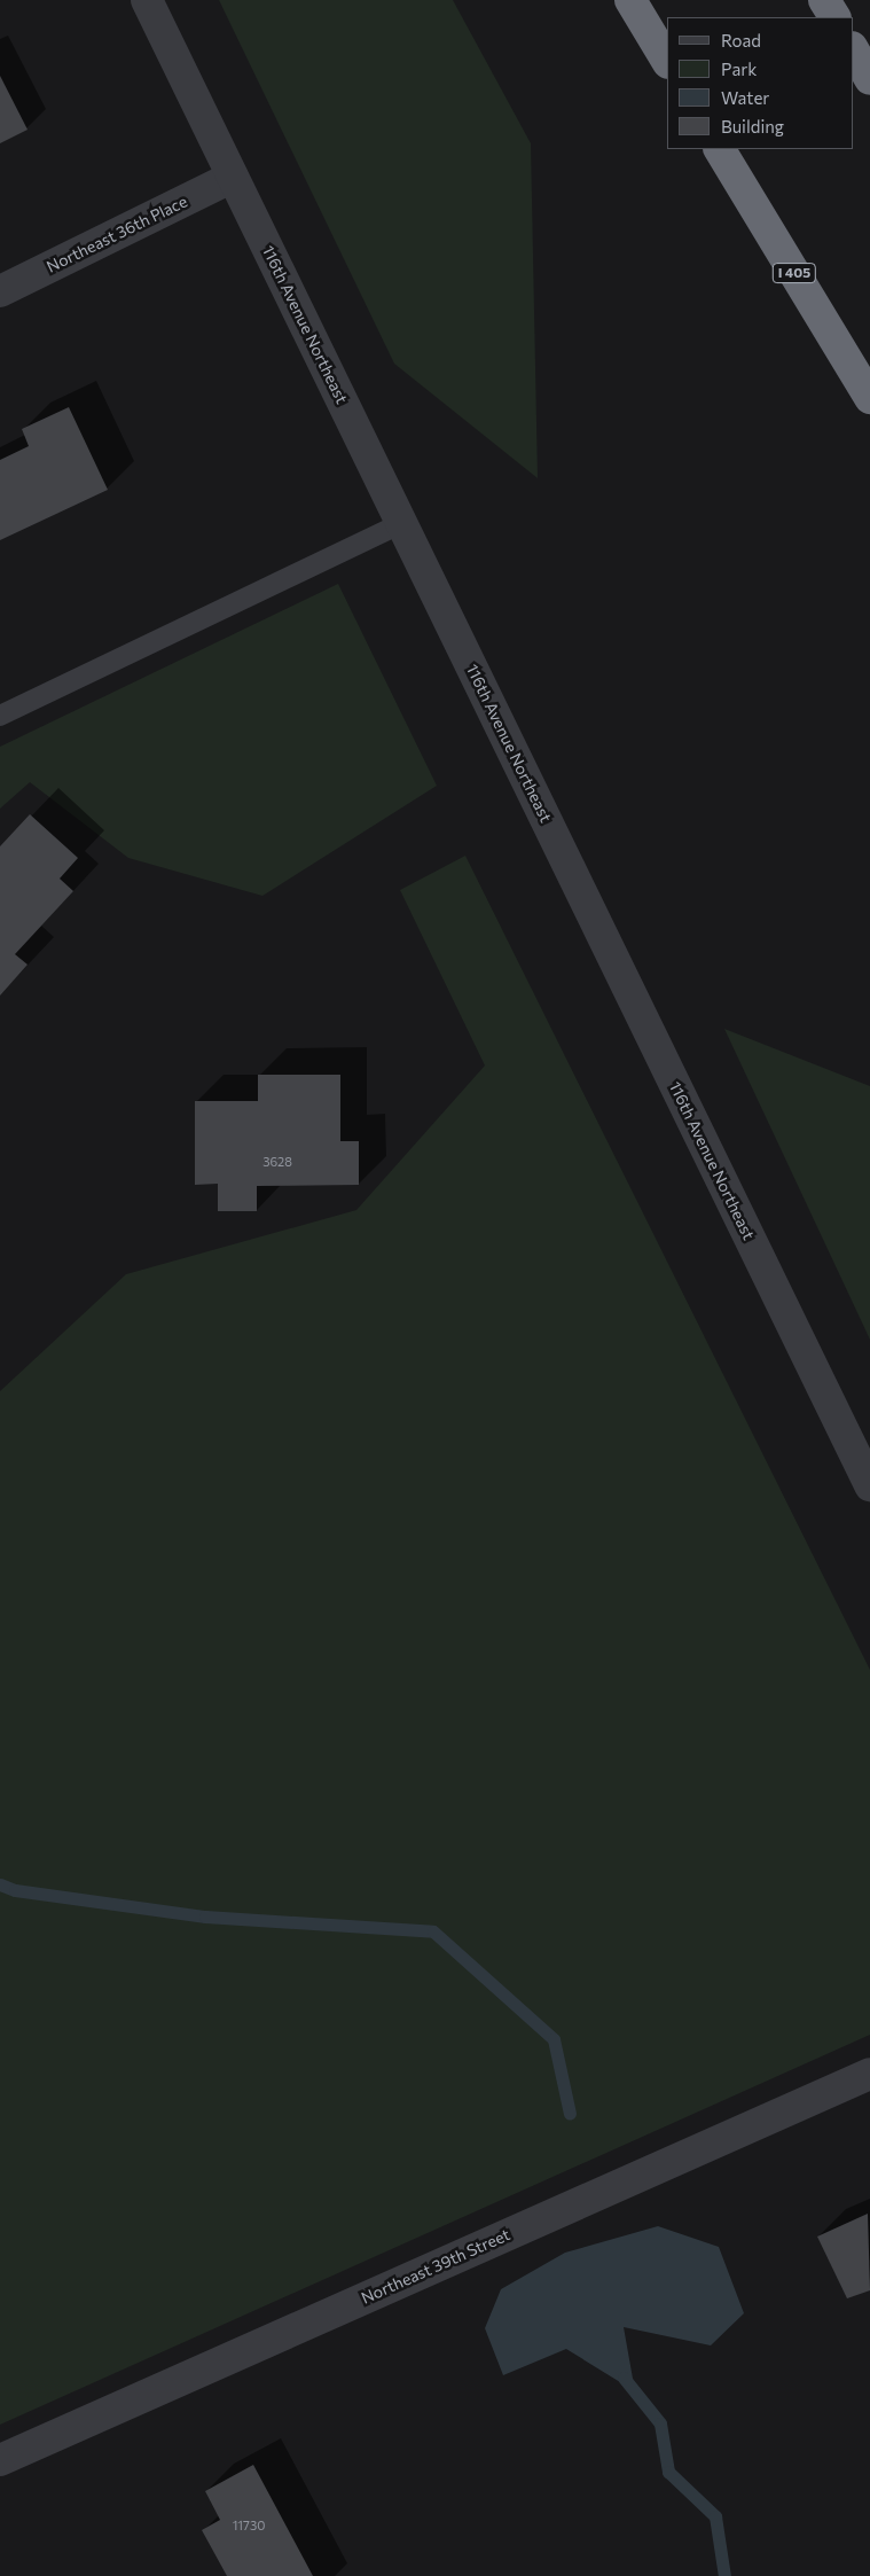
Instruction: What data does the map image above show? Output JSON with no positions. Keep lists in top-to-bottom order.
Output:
{
  "streets": {
    "highway": ["I 405"],
    "street": ["Northeast 36th Place", "116th Avenue Northeast", "Northeast 39th Street"]
  },
  "crossings": [
    ["Northeast 36th Place", "116th Avenue Northeast"]
  ],
  "house_numbers": ["3628", "11730"],
  "legend": [
    "Road",
    "Park",
    "Water",
    "Building"
  ]
}
